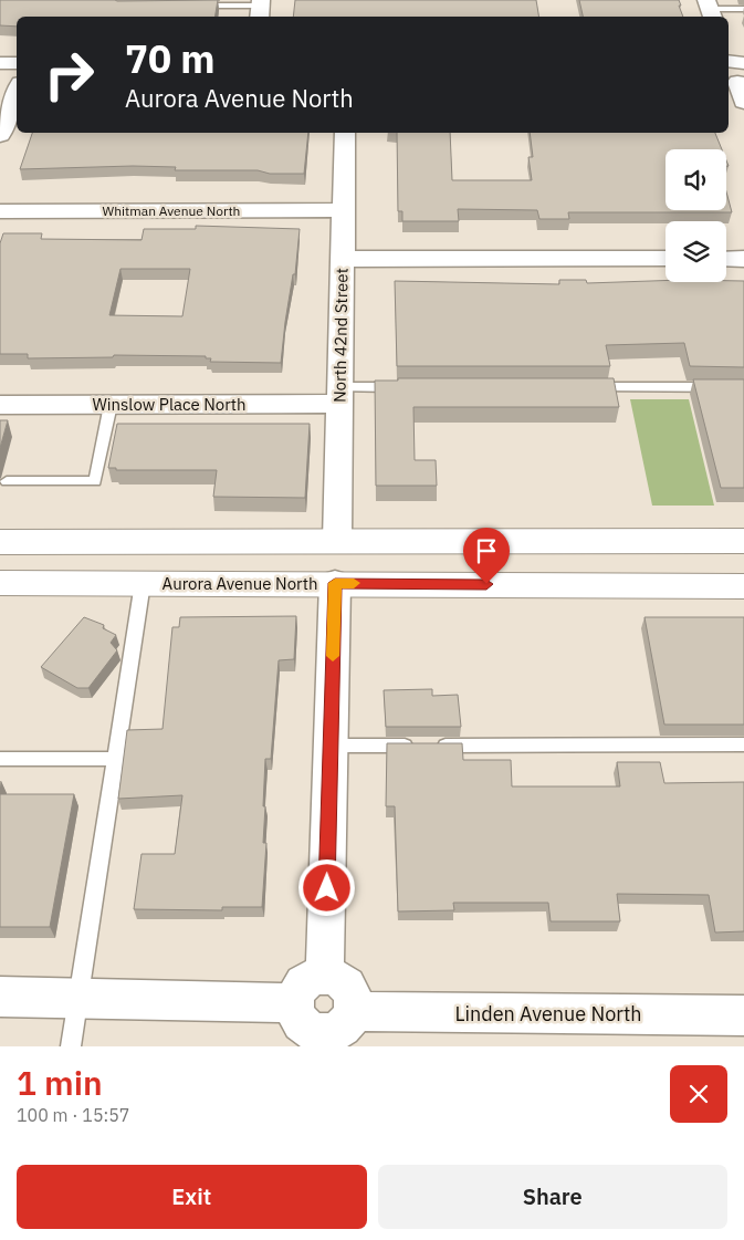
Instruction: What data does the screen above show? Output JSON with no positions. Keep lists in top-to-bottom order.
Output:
{
  "streets": {
    "highway": ["Aurora Avenue North"],
    "street": [
      "Whitman Avenue North",
      "North 42nd Street",
      "Winslow Place North",
      "Linden Avenue North"
    ]
  },
  "crossings": [
    ["Whitman Avenue North", "North 42nd Street"],
    ["North 42nd Street", "Winslow Place North"]
  ],
  "page": {
    "turn": ["70 m", "Aurora Avenue North"],
    "heading": ["1 min", "100 m · 15:57"],
    "buttons": ["Exit", "Share"]
  }
}
